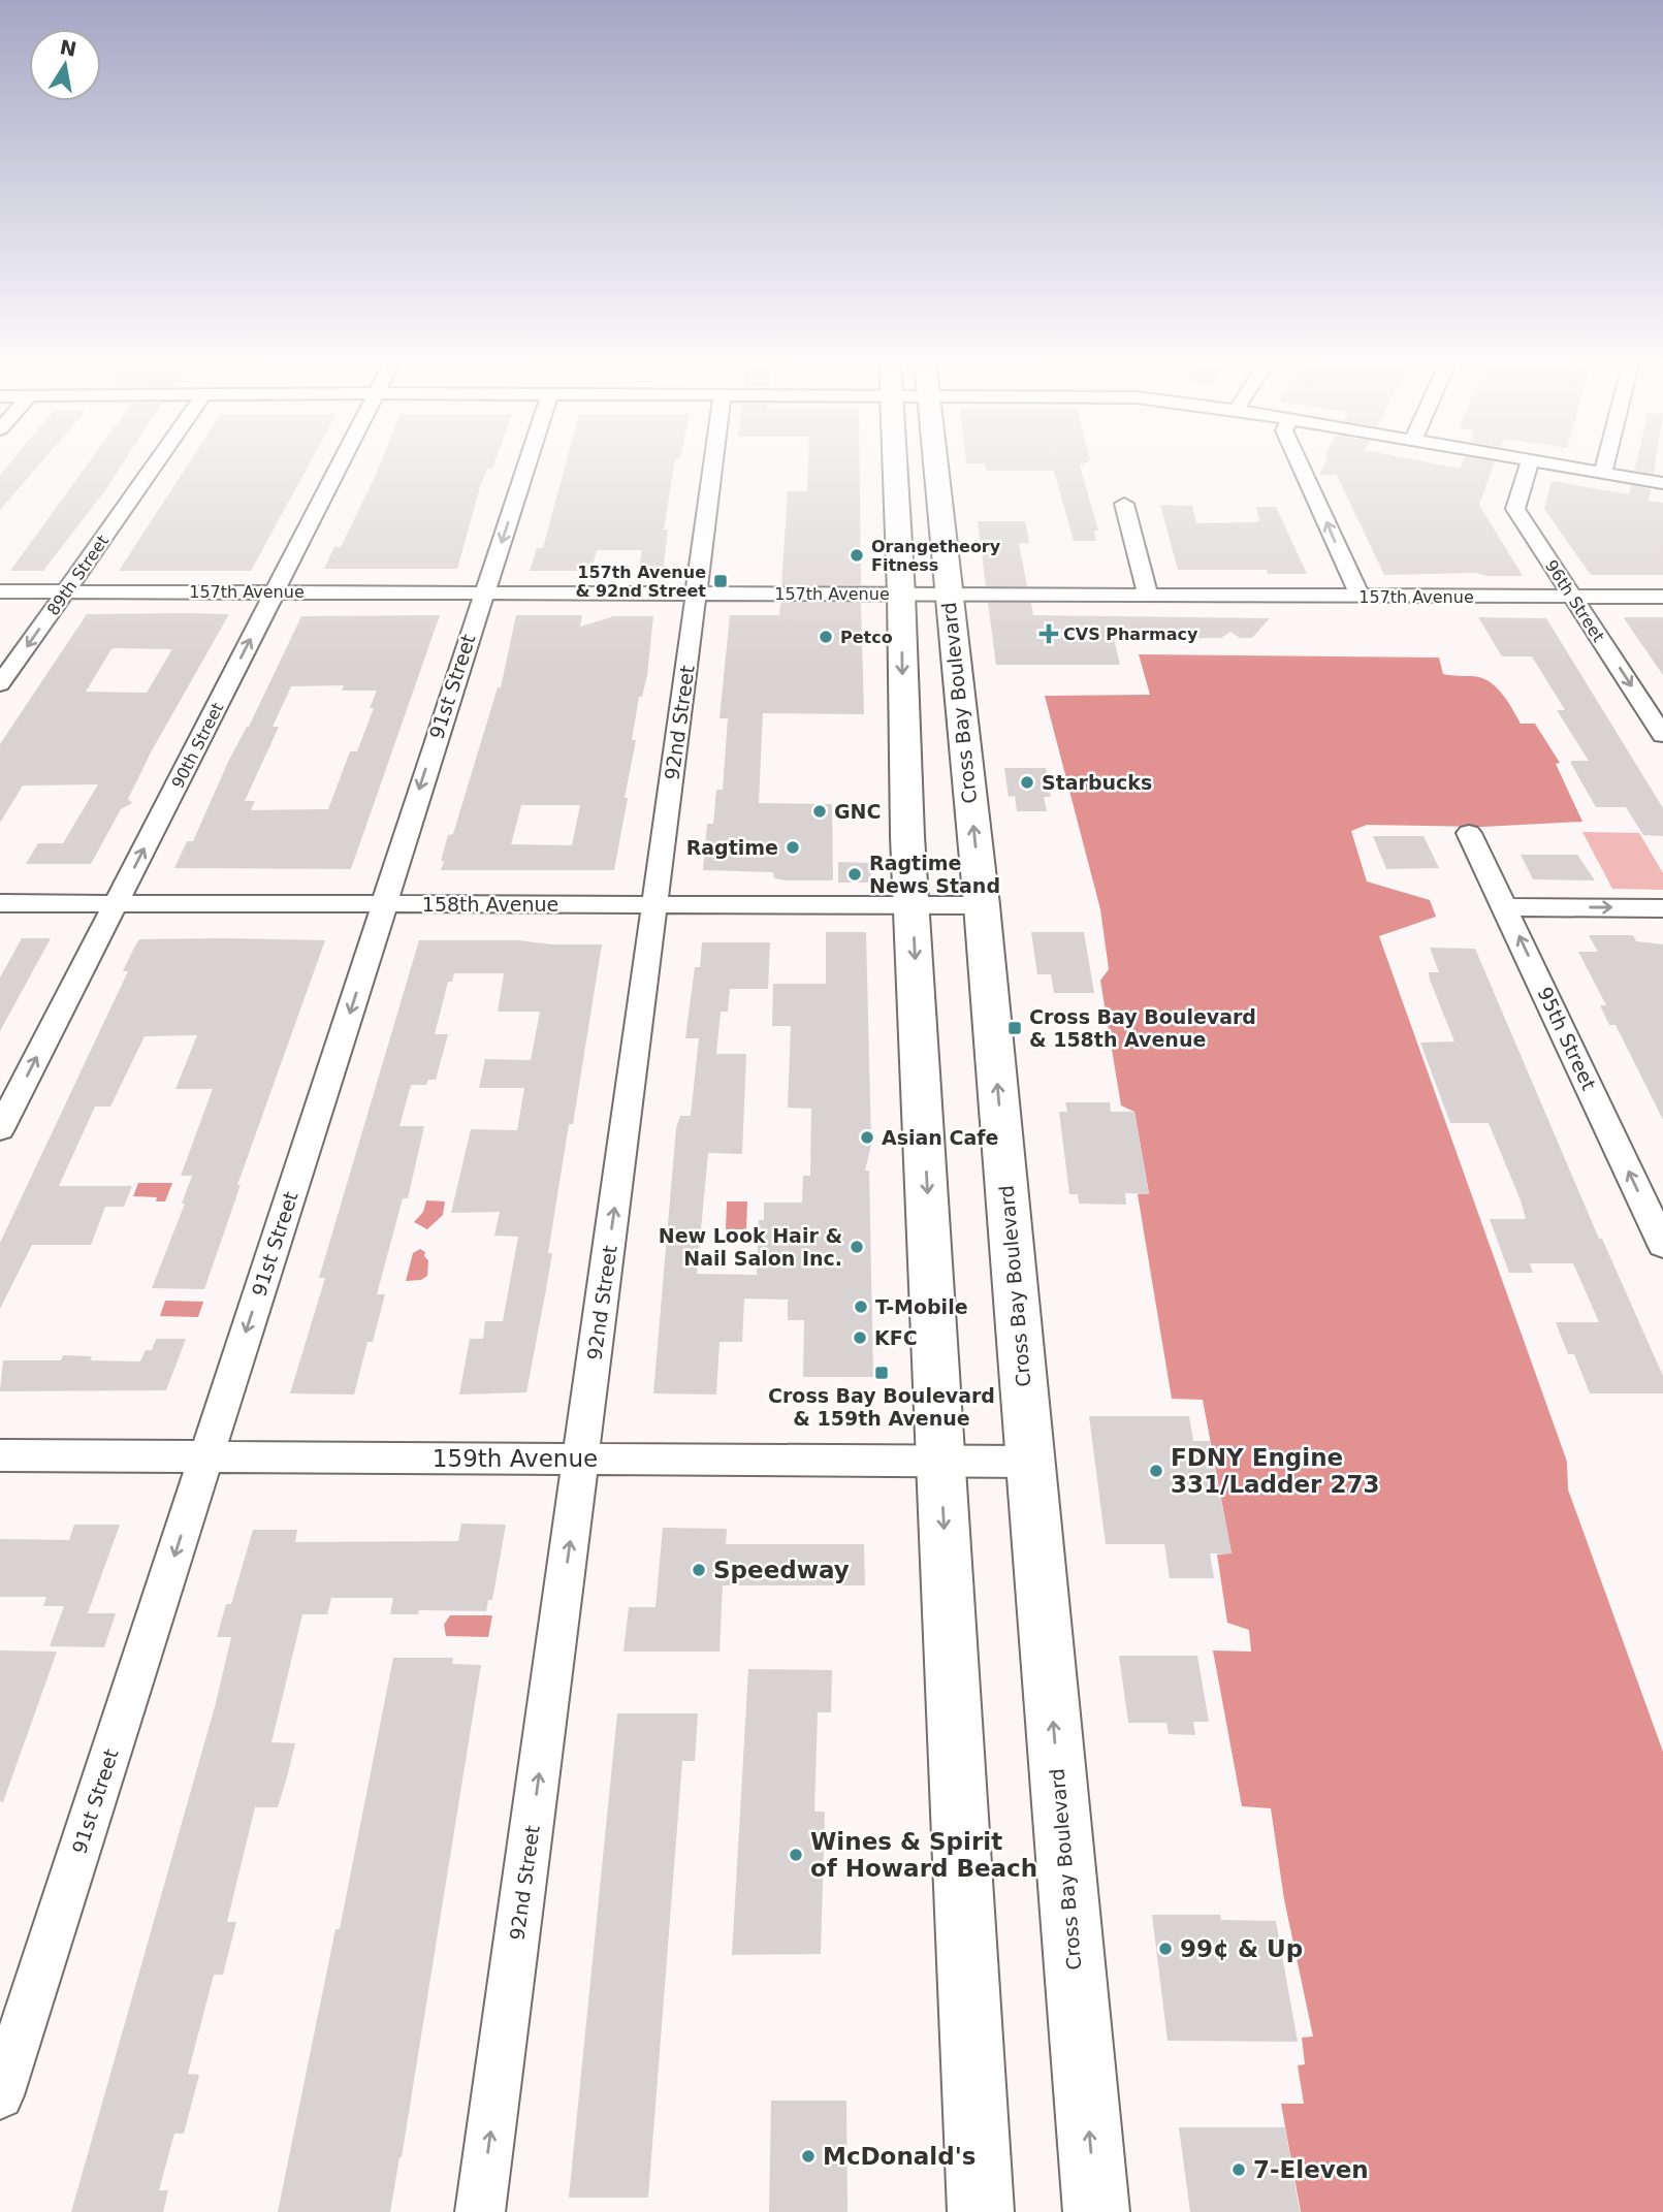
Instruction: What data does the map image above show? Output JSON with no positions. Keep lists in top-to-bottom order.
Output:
{
  "streets": {
    "main road": ["Cross Bay Boulevard"],
    "street": [
      "89th Street",
      "157th Avenue",
      "96th Street",
      "91st Street",
      "92nd Street",
      "90th Street",
      "158th Avenue",
      "95th Street",
      "159th Avenue"
    ]
  },
  "crossings": [
    ["89th Street", "157th Avenue"],
    ["157th Avenue", "96th Street"],
    ["157th Avenue", "91st Street"],
    ["157th Avenue", "Cross Bay Boulevard"],
    ["157th Avenue", "92nd Street"],
    ["157th Avenue", "90th Street"],
    ["91st Street", "158th Avenue"],
    ["91st Street", "159th Avenue"],
    ["Cross Bay Boulevard", "158th Avenue"],
    ["Cross Bay Boulevard", "159th Avenue"],
    ["92nd Street", "158th Avenue"],
    ["92nd Street", "159th Avenue"],
    ["90th Street", "158th Avenue"]
  ],
  "one_way": [
    "89th Street",
    "96th Street",
    "91st Street",
    "92nd Street",
    "90th Street",
    "95th Street"
  ],
  "places": {
    "other": [
      "Orangetheory Fitness",
      "Petco",
      "Starbucks",
      "GNC",
      "Ragtime",
      "Ragtime News Stand",
      "Asian Cafe",
      "New Look Hair & Nail Salon Inc.",
      "T-Mobile",
      "KFC",
      "FDNY Engine 331/Ladder 273",
      "Speedway",
      "Wines & Spirit of Howard Beach",
      "99¢ & Up",
      "McDonald's",
      "7-Eleven"
    ],
    "transit": ["157th Avenue & 92nd Street", "Cross Bay Boulevard & 158th Avenue", "Cross Bay Boulevard & 159th Avenue"],
    "health": ["CVS Pharmacy"]
  },
  "north": "top"
}
